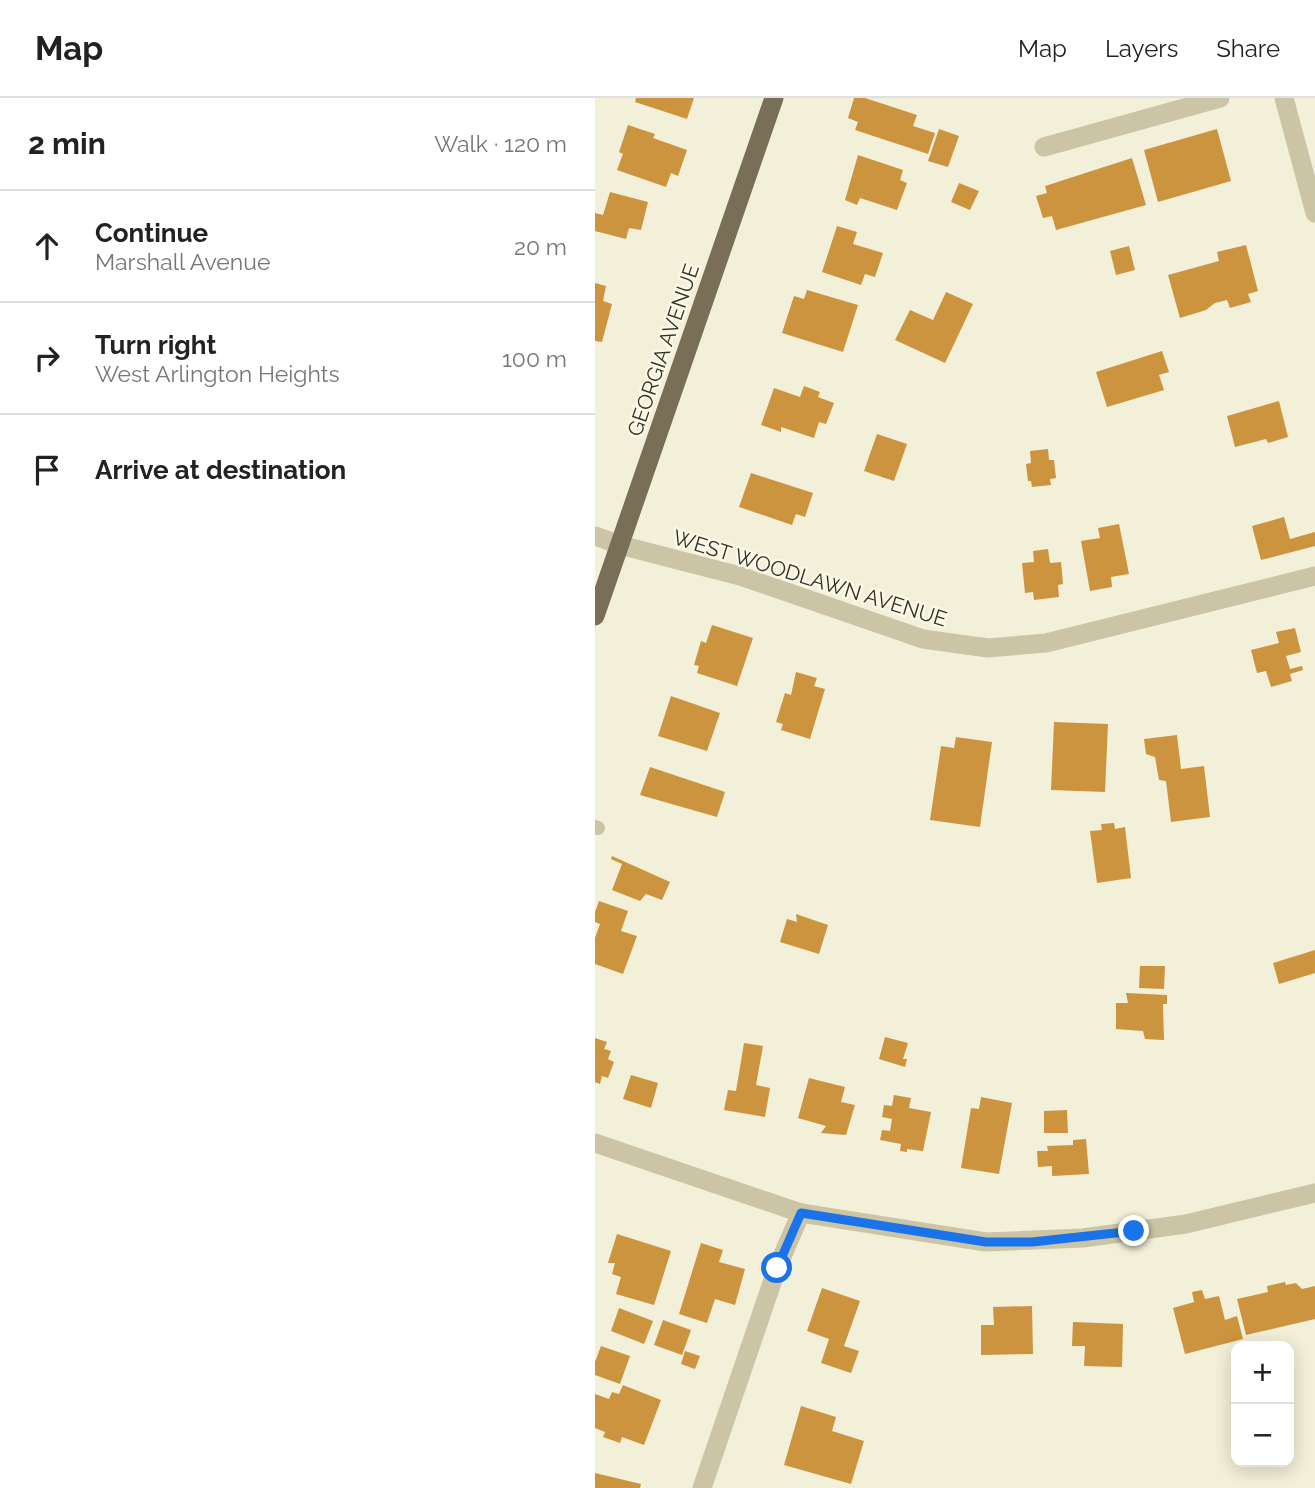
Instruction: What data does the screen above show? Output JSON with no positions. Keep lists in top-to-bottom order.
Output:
{
  "streets": {
    "main road": ["GEORGIA AVENUE"],
    "street": ["WEST WOODLAWN AVENUE"]
  },
  "crossings": [
    ["GEORGIA AVENUE", "WEST WOODLAWN AVENUE"]
  ],
  "page": {
    "header": "Map",
    "nav": ["Map", "Layers", "Share"],
    "heading": ["2 min", "Walk · 120 m"],
    "list": [
      ["Continue", "Marshall Avenue", "20 m"],
      ["Turn right", "West Arlington Heights", "100 m"],
      "Arrive at destination"
    ],
    "map_buttons": ["+", "−"]
  }
}
